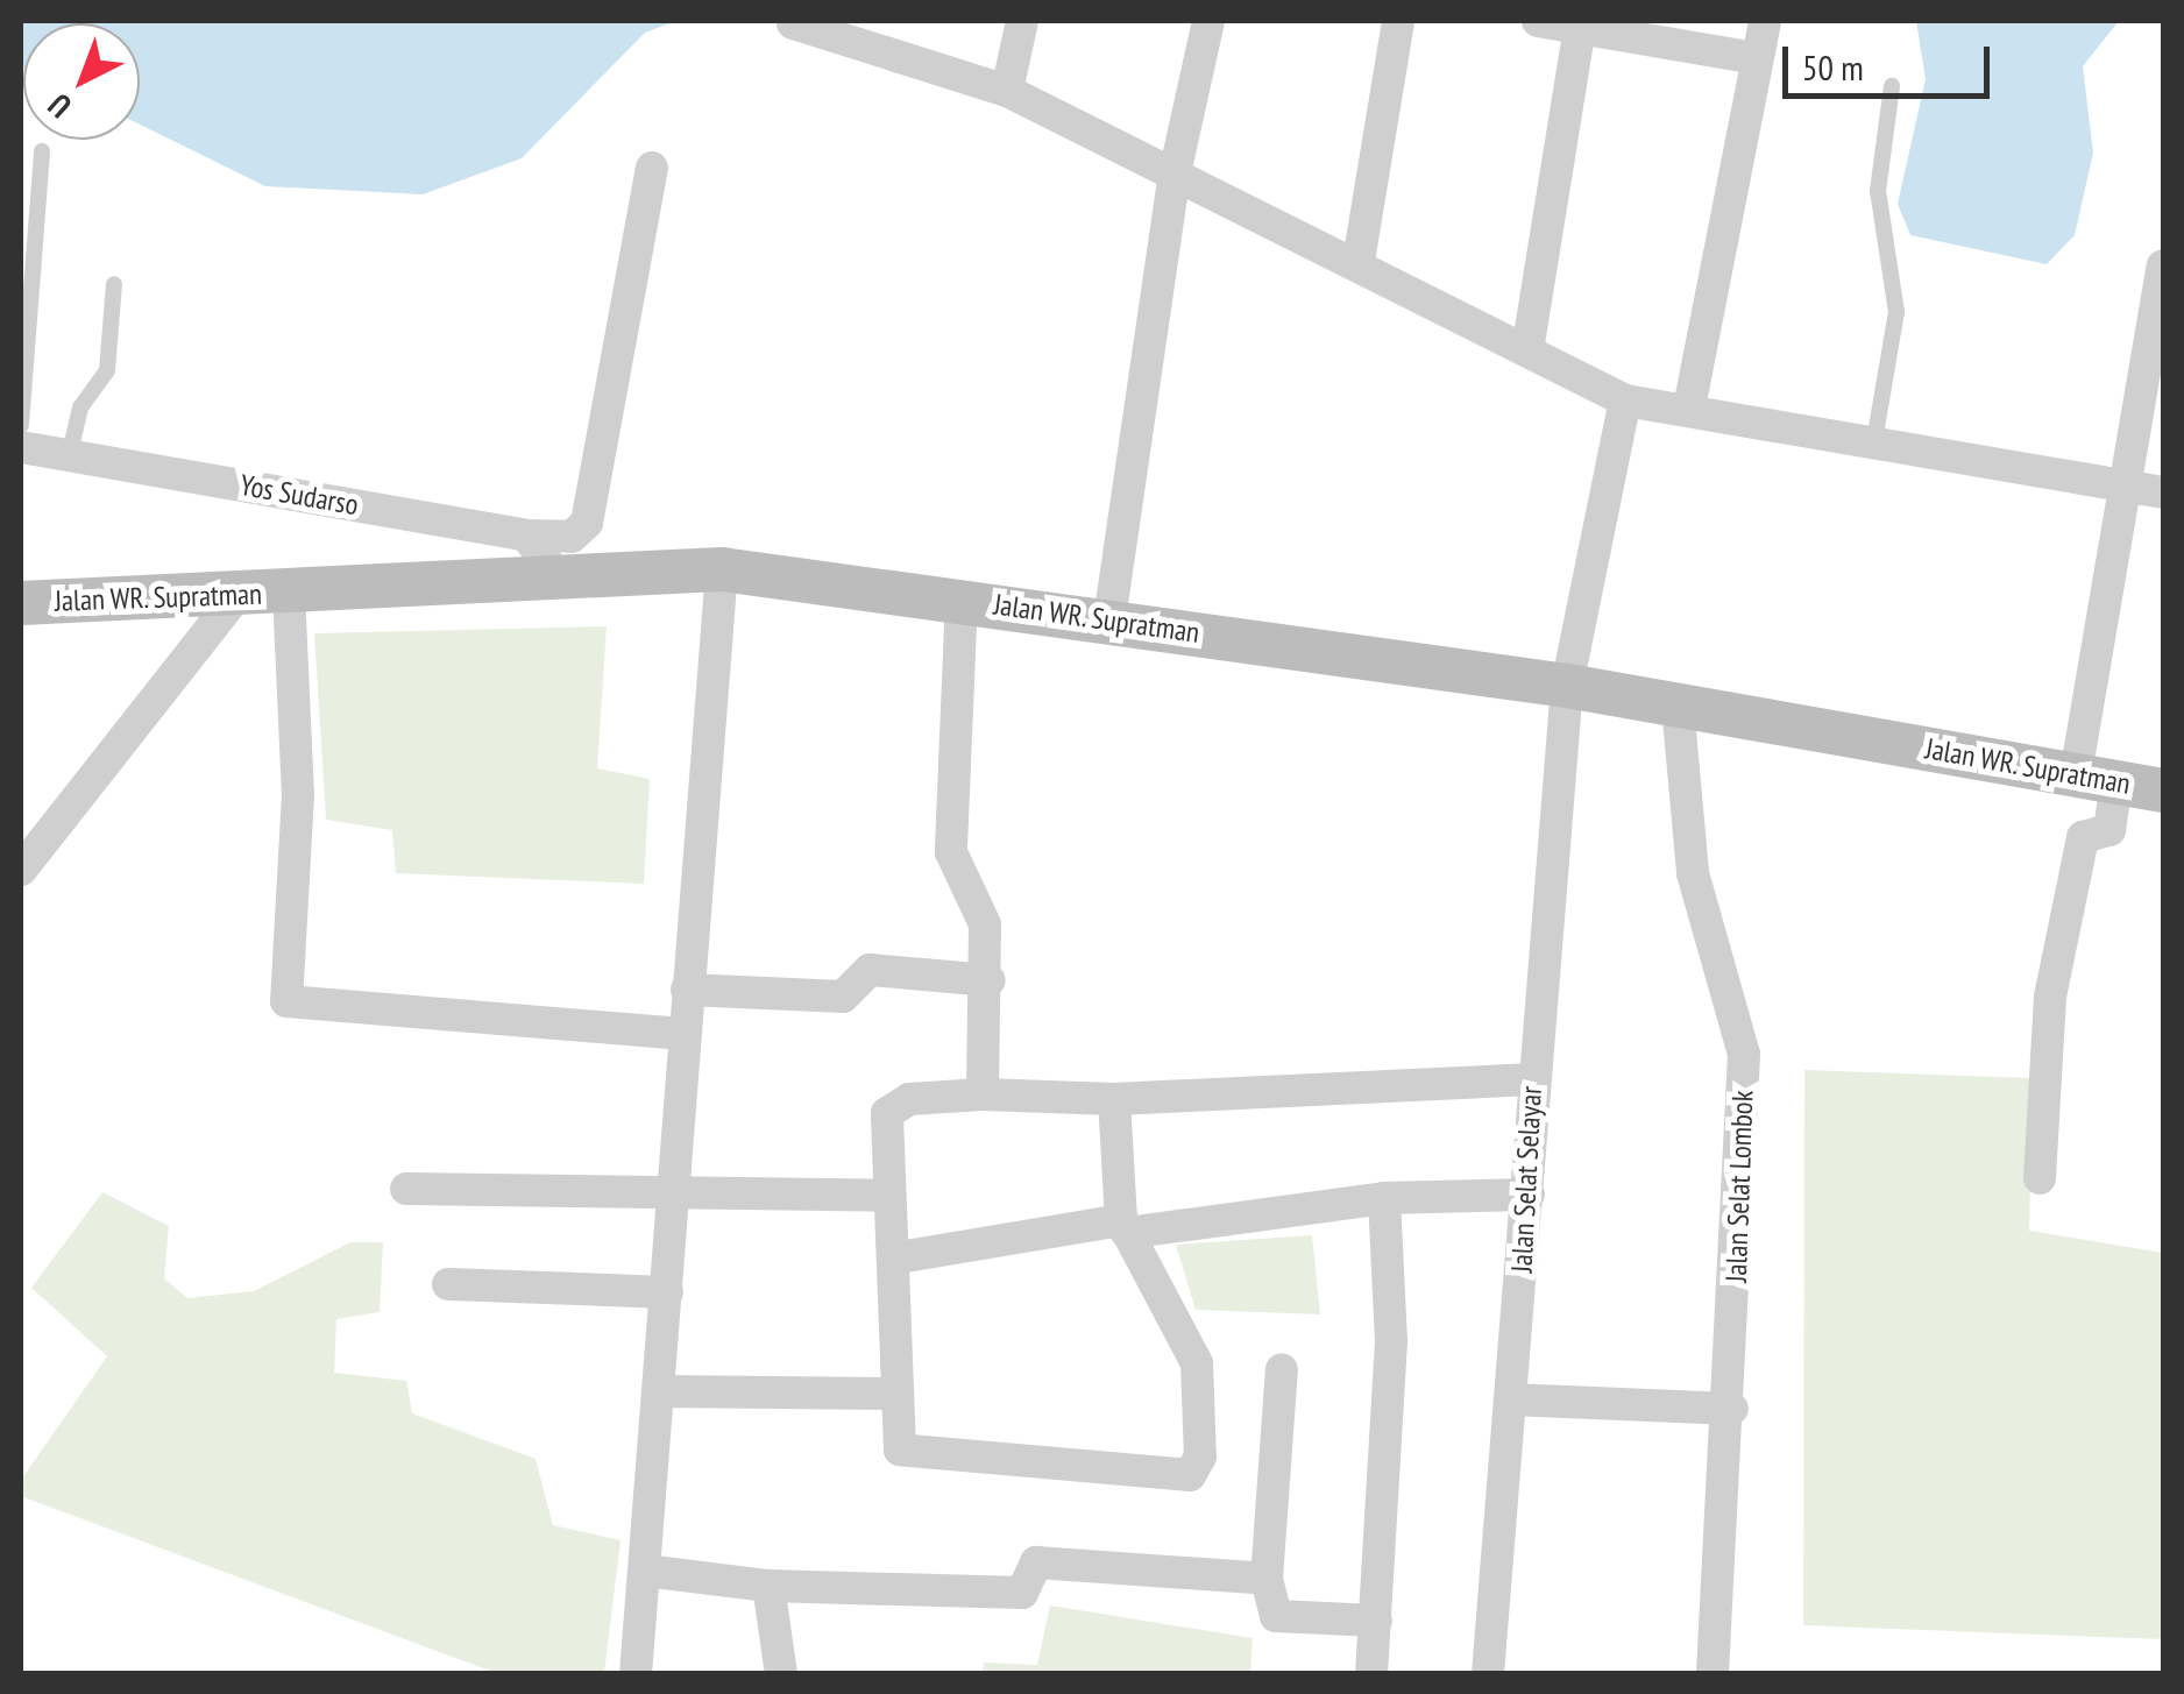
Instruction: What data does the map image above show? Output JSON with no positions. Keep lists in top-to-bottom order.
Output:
{
  "streets": {
    "street": [
      "Yos Sudarso",
      "Jalan WR. Supratman",
      "Jalan Selat Selayar",
      "Jalan Selat Lombok"
    ]
  },
  "crossings": [
    ["Jalan WR. Supratman", "Jalan Selat Selayar"],
    ["Jalan WR. Supratman", "Jalan Selat Lombok"]
  ],
  "scale_bar": "50 m",
  "north": "bottom left"
}
